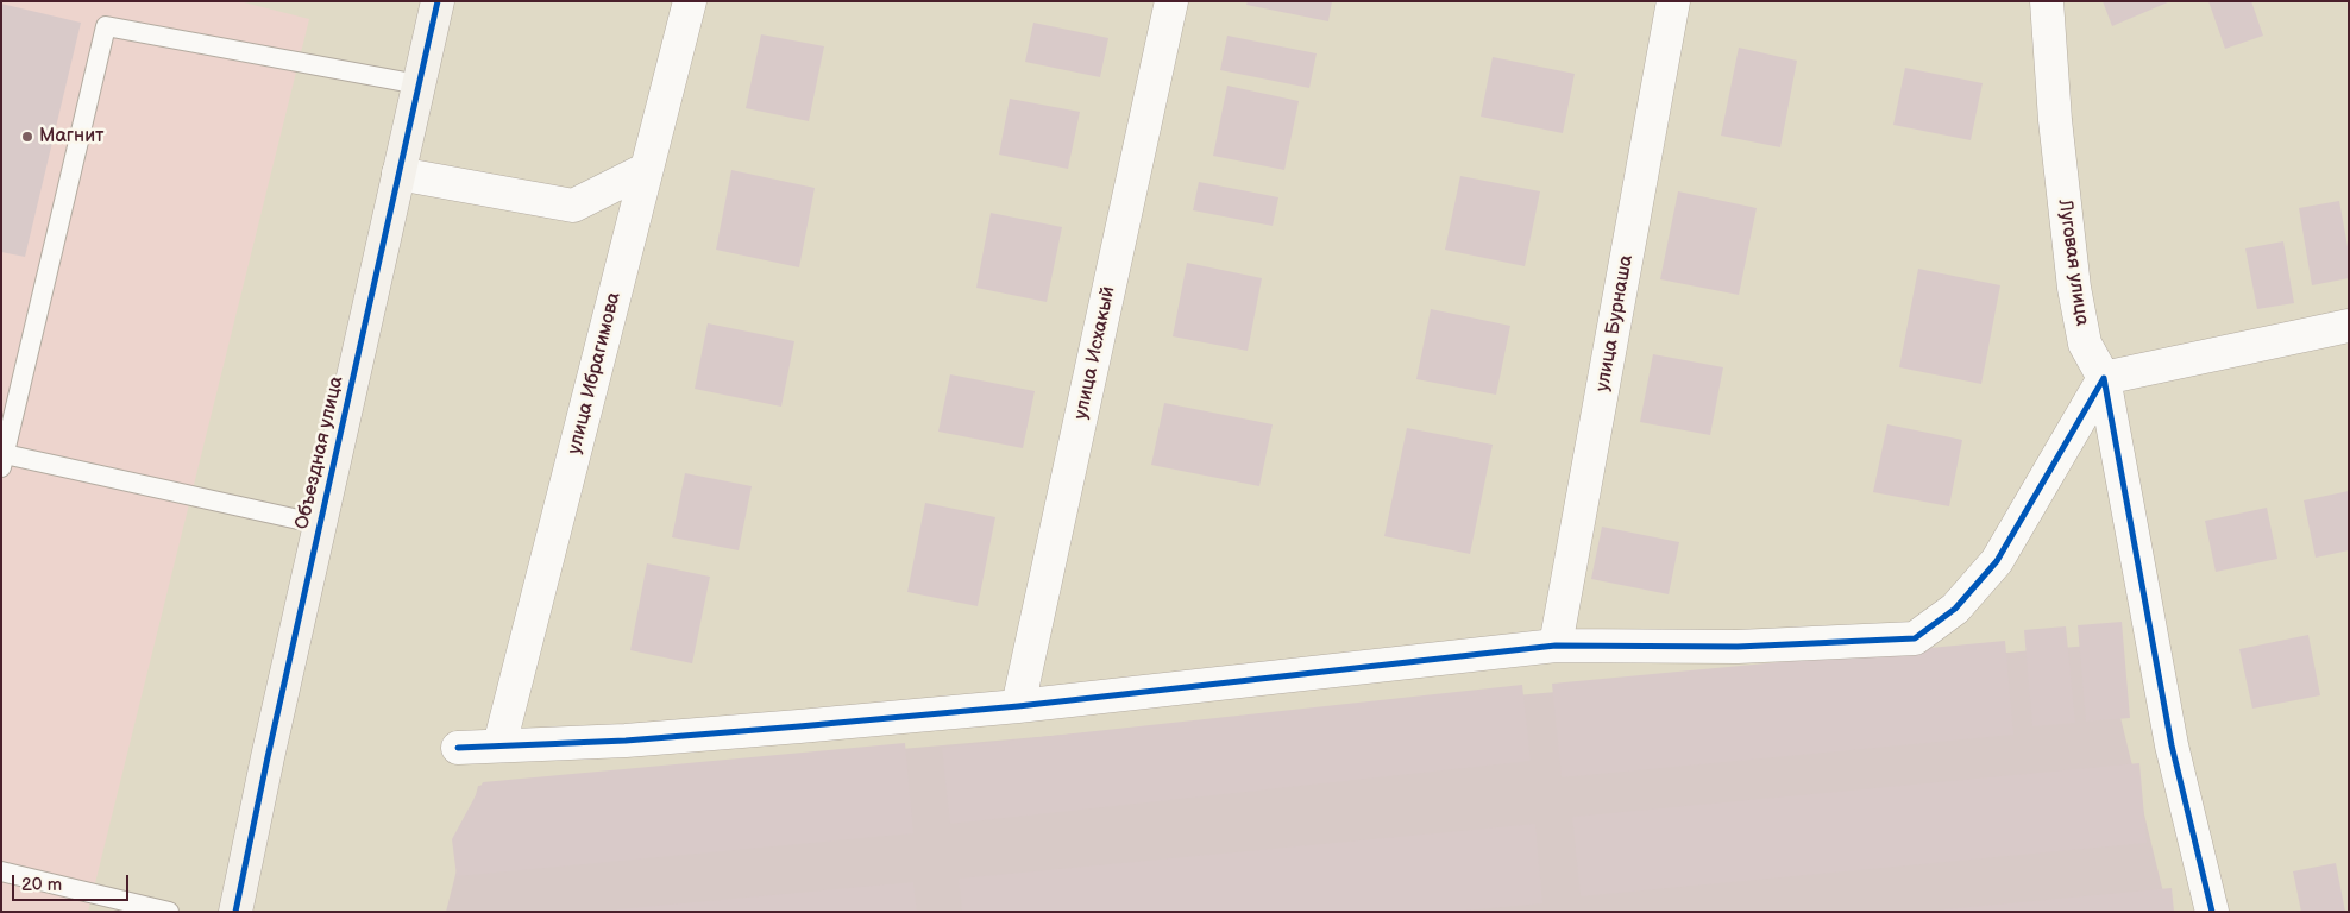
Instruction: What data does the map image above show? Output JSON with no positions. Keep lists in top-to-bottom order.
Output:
{
  "streets": {
    "street": [
      "Луговая улица",
      "улица Бурнаша",
      "улица Исхакый",
      "улица Ибрагимова",
      "Объездная улица"
    ]
  },
  "places": ["Магнит"],
  "scale_bar": "20 m"
}
